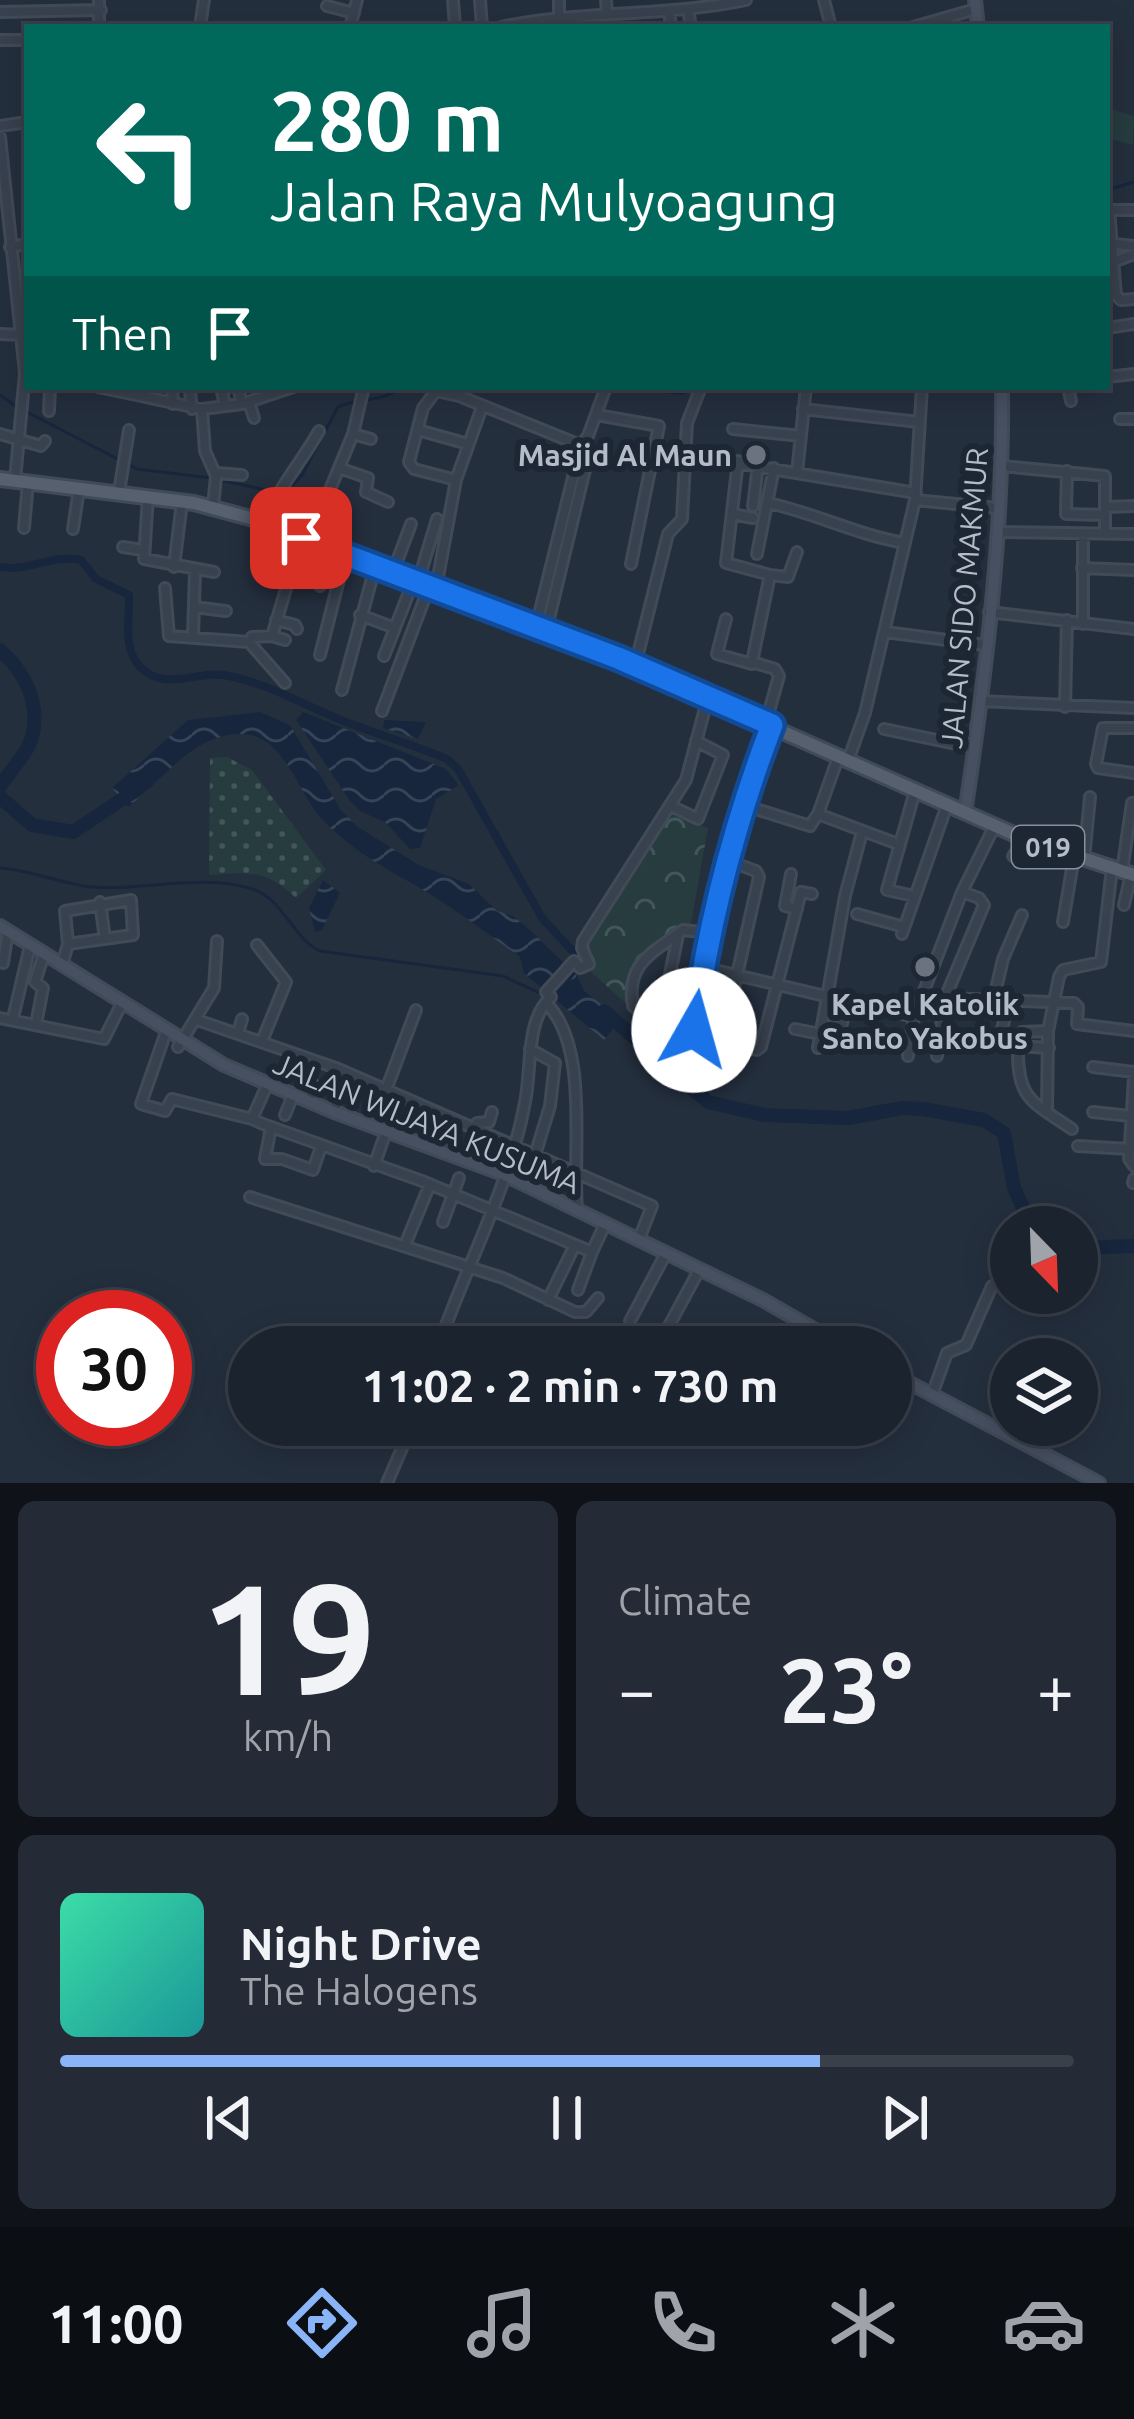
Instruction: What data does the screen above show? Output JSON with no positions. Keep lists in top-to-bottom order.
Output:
{
  "streets": {
    "main road": ["JALAN SIDO MAKMUR", "019", "JALAN WIJAYA KUSUMA"]
  },
  "crossings": [
    ["JALAN SIDO MAKMUR", "019"]
  ],
  "places": ["Masjid Al Maun", "Kapel Katolik Santo Yakobus"],
  "north": "bottom right",
  "page": {
    "turn": ["280 m", "Jalan Raya Mulyoagung"],
    "then": "Then",
    "limit": "30",
    "trip": "11:02 · 2 min · 730 m",
    "tile": [
      ["19", "km/h"],
      "Climate"
    ],
    "heat": ["−", "23°", "+"],
    "song": ["Night Drive", "The Halogens"],
    "tabs": "11:00"
  }
}
